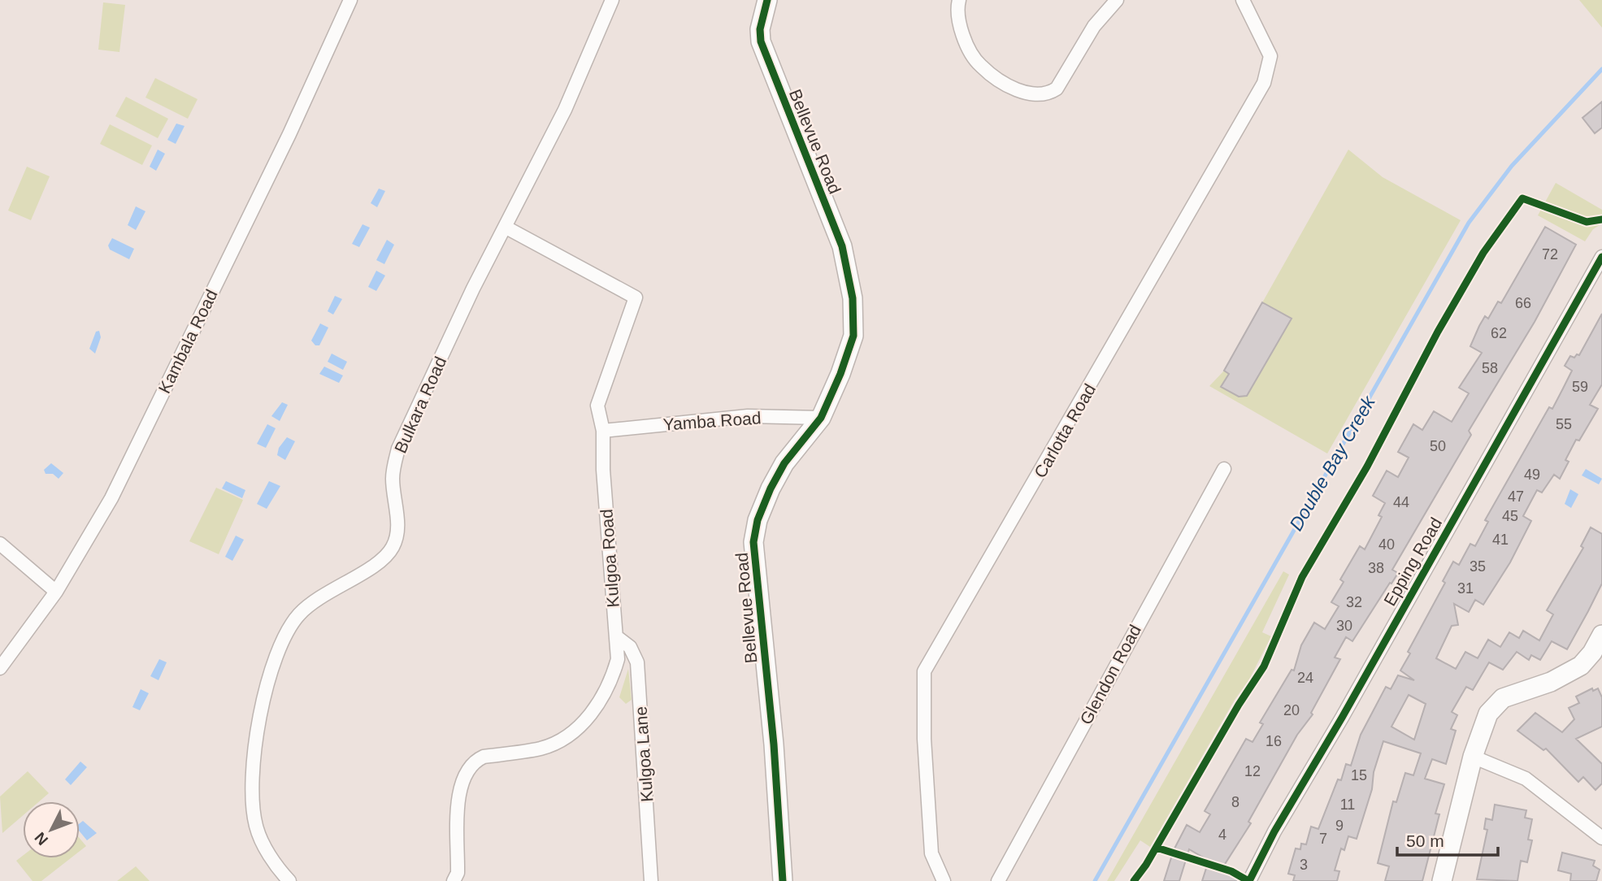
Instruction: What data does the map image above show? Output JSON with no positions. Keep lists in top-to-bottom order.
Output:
{
  "streets": {
    "street": [
      "Bellevue Road",
      "Kambala Road",
      "Bulkara Road",
      "Yamba Road",
      "Carlotta Road",
      "Kulgoa Road",
      "Epping Road",
      "Glendon Road",
      "Kulgoa Lane"
    ]
  },
  "crossings": [
    ["Bellevue Road", "Yamba Road"],
    ["Bulkara Road", "Kulgoa Road"],
    ["Yamba Road", "Kulgoa Road"],
    ["Kulgoa Road", "Kulgoa Lane"]
  ],
  "water": ["Double Bay Creek"],
  "house_numbers": [
    "72",
    "66",
    "62",
    "58",
    "59",
    "55",
    "50",
    "49",
    "47",
    "44",
    "45",
    "41",
    "40",
    "35",
    "38",
    "31",
    "32",
    "30",
    "24",
    "20",
    "16",
    "12",
    "15",
    "8",
    "11",
    "9",
    "4",
    "7",
    "3"
  ],
  "scale_bar": "50 m",
  "north": "bottom left"
}
